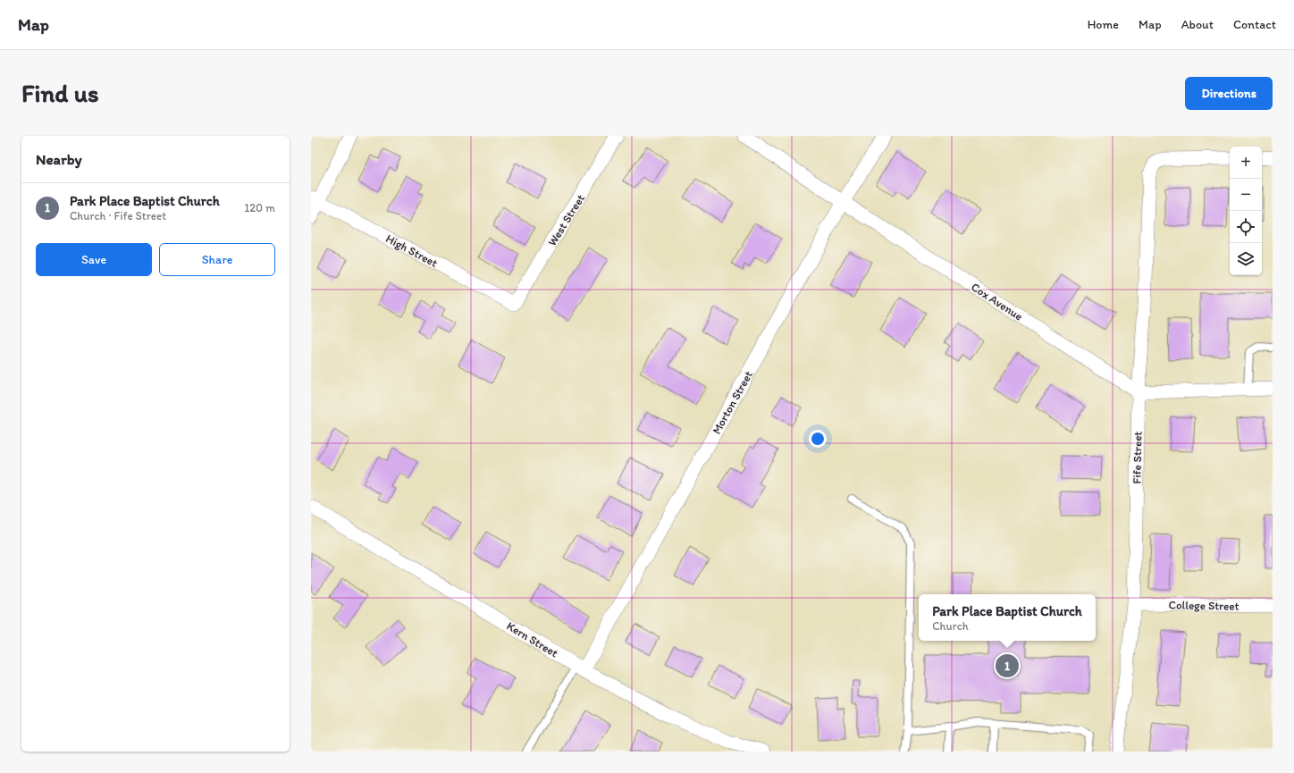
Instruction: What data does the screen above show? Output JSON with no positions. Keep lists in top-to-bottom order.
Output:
{
  "streets": {
    "street": [
      "West Street",
      "High Street",
      "Cox Avenue",
      "Morton Street",
      "Fife Street",
      "College Street",
      "Kern Street"
    ]
  },
  "crossings": [
    ["West Street", "High Street"],
    ["Cox Avenue", "Morton Street"],
    ["Cox Avenue", "Fife Street"],
    ["Morton Street", "Kern Street"],
    ["Fife Street", "College Street"]
  ],
  "page": {
    "header": "Map",
    "nav": [
      "Home",
      "Map",
      "About",
      "Contact"
    ],
    "buttons": [
      "Directions",
      ["Save", "Share"]
    ],
    "title": "Find us",
    "heading": "Nearby",
    "map_buttons": ["+", "−"],
    "list": [
      {
        "mark": "1",
        "name": "Park Place Baptist Church",
        "note": "Church · Fife Street",
        "value": "120 m"
      }
    ],
    "popup": ["Park Place Baptist Church", "Church"],
    "pins": "1"
  }
}
